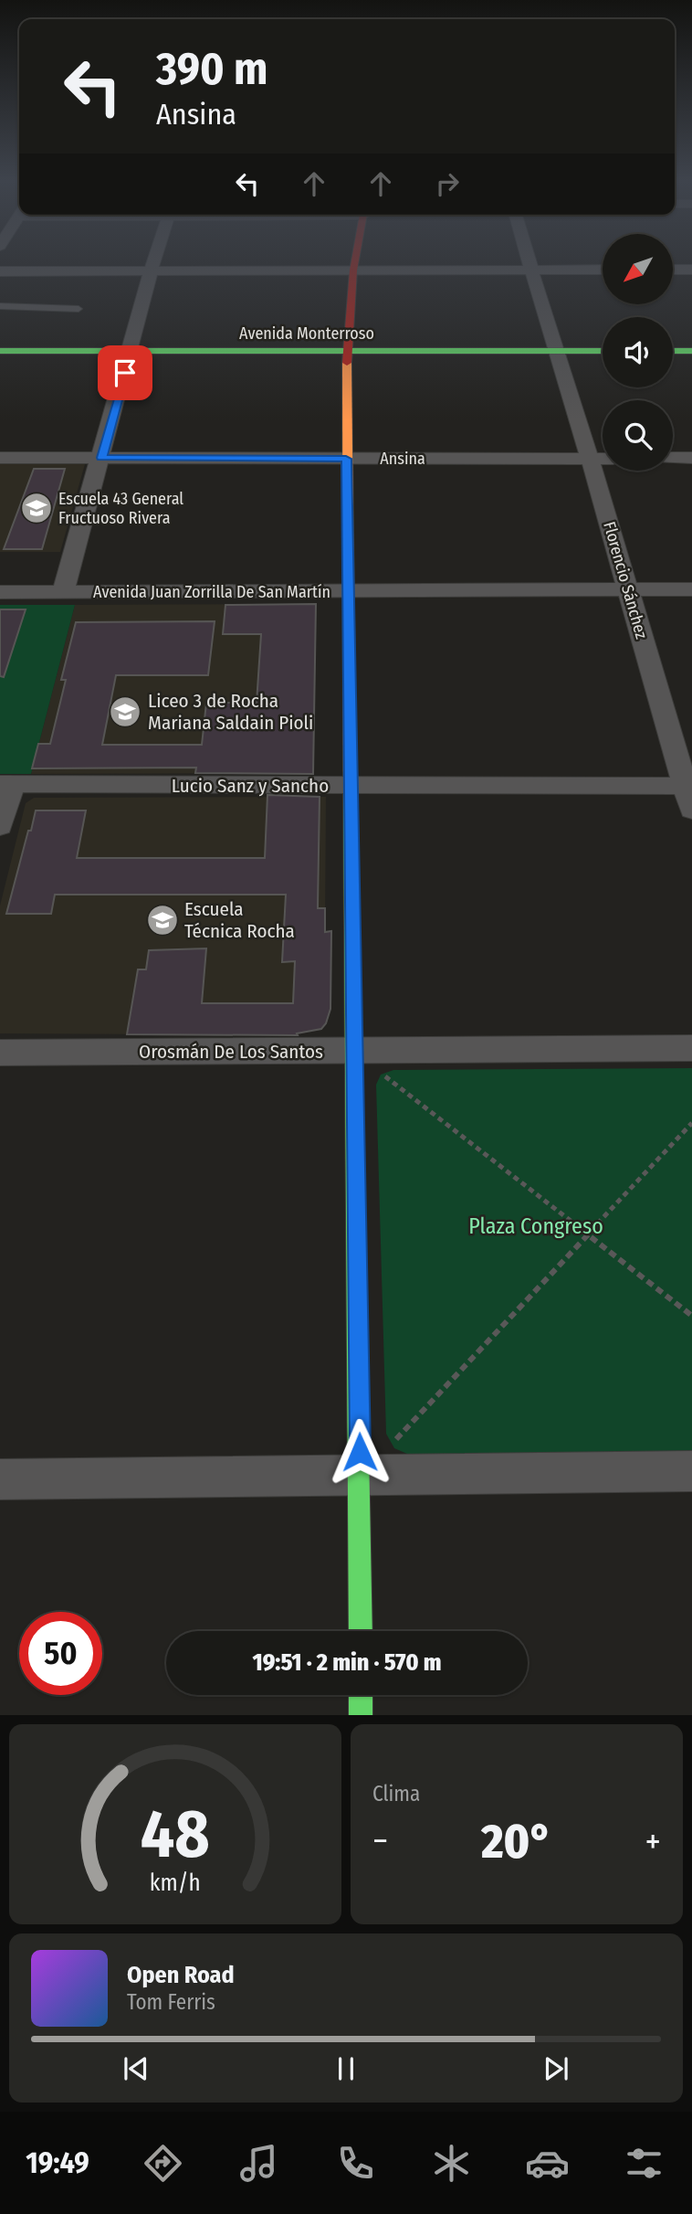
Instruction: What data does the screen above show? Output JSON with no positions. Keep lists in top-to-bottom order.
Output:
{
  "streets": {
    "main road": ["Avenida Monterroso"],
    "street": [
      "Ansina",
      "Florencio Sánchez",
      "Avenida Juan Zorrilla De San Martín",
      "Lucio Sanz y Sancho",
      "Orosmán De Los Santos"
    ]
  },
  "crossings": [
    ["Avenida Monterroso", "Florencio Sánchez"],
    ["Ansina", "Florencio Sánchez"],
    ["Florencio Sánchez", "Avenida Juan Zorrilla De San Martín"],
    ["Florencio Sánchez", "Lucio Sanz y Sancho"]
  ],
  "parks": ["Plaza Congreso"],
  "places": {
    "school or university": ["Escuela 43 General Fructuoso Rivera", "Liceo 3 de Rocha Mariana Saldain Pioli", "Escuela Técnica Rocha"]
  },
  "north": "bottom left",
  "page": {
    "turn": ["390 m", "Ansina"],
    "limit": "50",
    "trip": "19:51 · 2 min · 570 m",
    "tile": "Clima",
    "heat": ["−", "20°", "+"],
    "song": ["Open Road", "Tom Ferris"],
    "tabs": "19:49",
    "gauge": ["48", "km/h"]
  }
}
